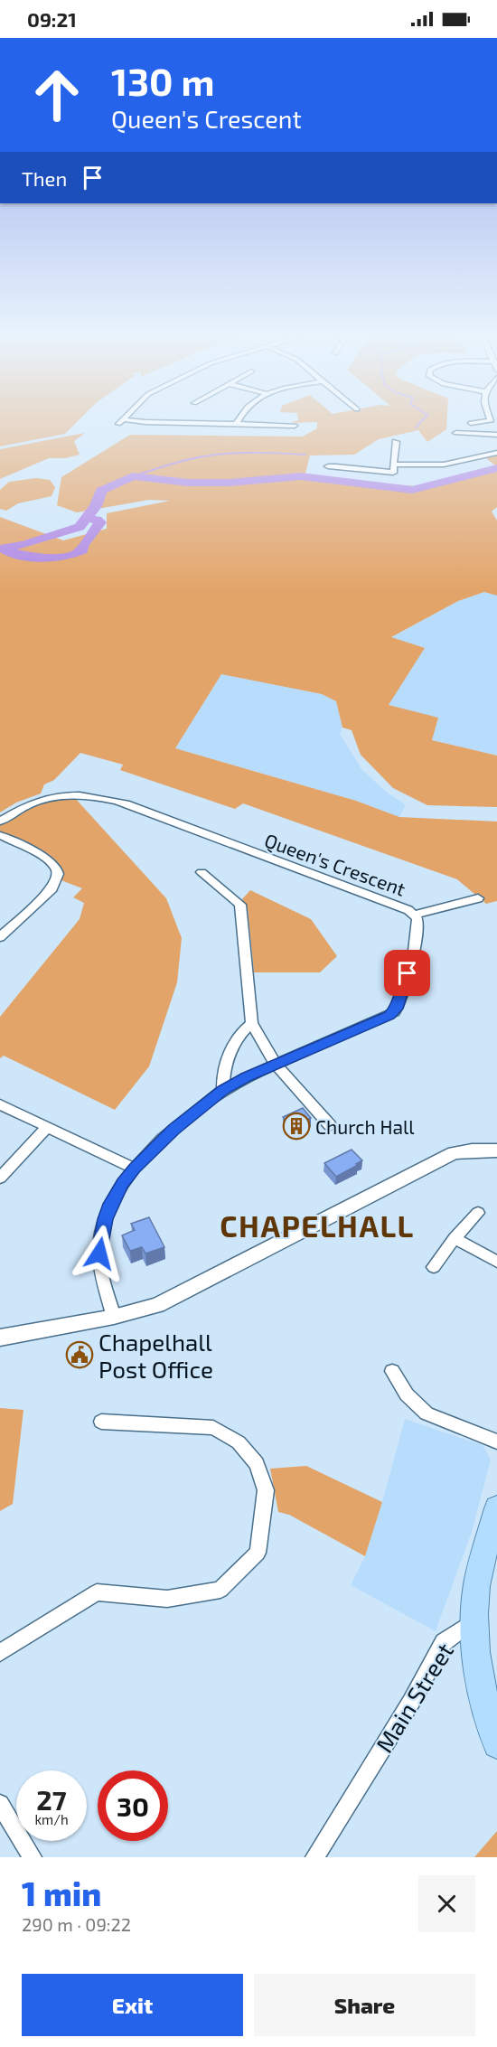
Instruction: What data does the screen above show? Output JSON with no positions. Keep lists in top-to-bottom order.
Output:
{
  "streets": {
    "street": ["Queen's Crescent", "Main Street"]
  },
  "districts": ["CHAPELHALL"],
  "places": {
    "building": ["Church Hall"],
    "public building": ["Chapelhall Post Office"]
  },
  "page": {
    "status": "09:21",
    "turn": ["130 m", "Queen's Crescent"],
    "then": "Then",
    "speed": "27 km/h",
    "limit": "30",
    "heading": ["1 min", "290 m · 09:22"],
    "buttons": ["Exit", "Share"]
  }
}
